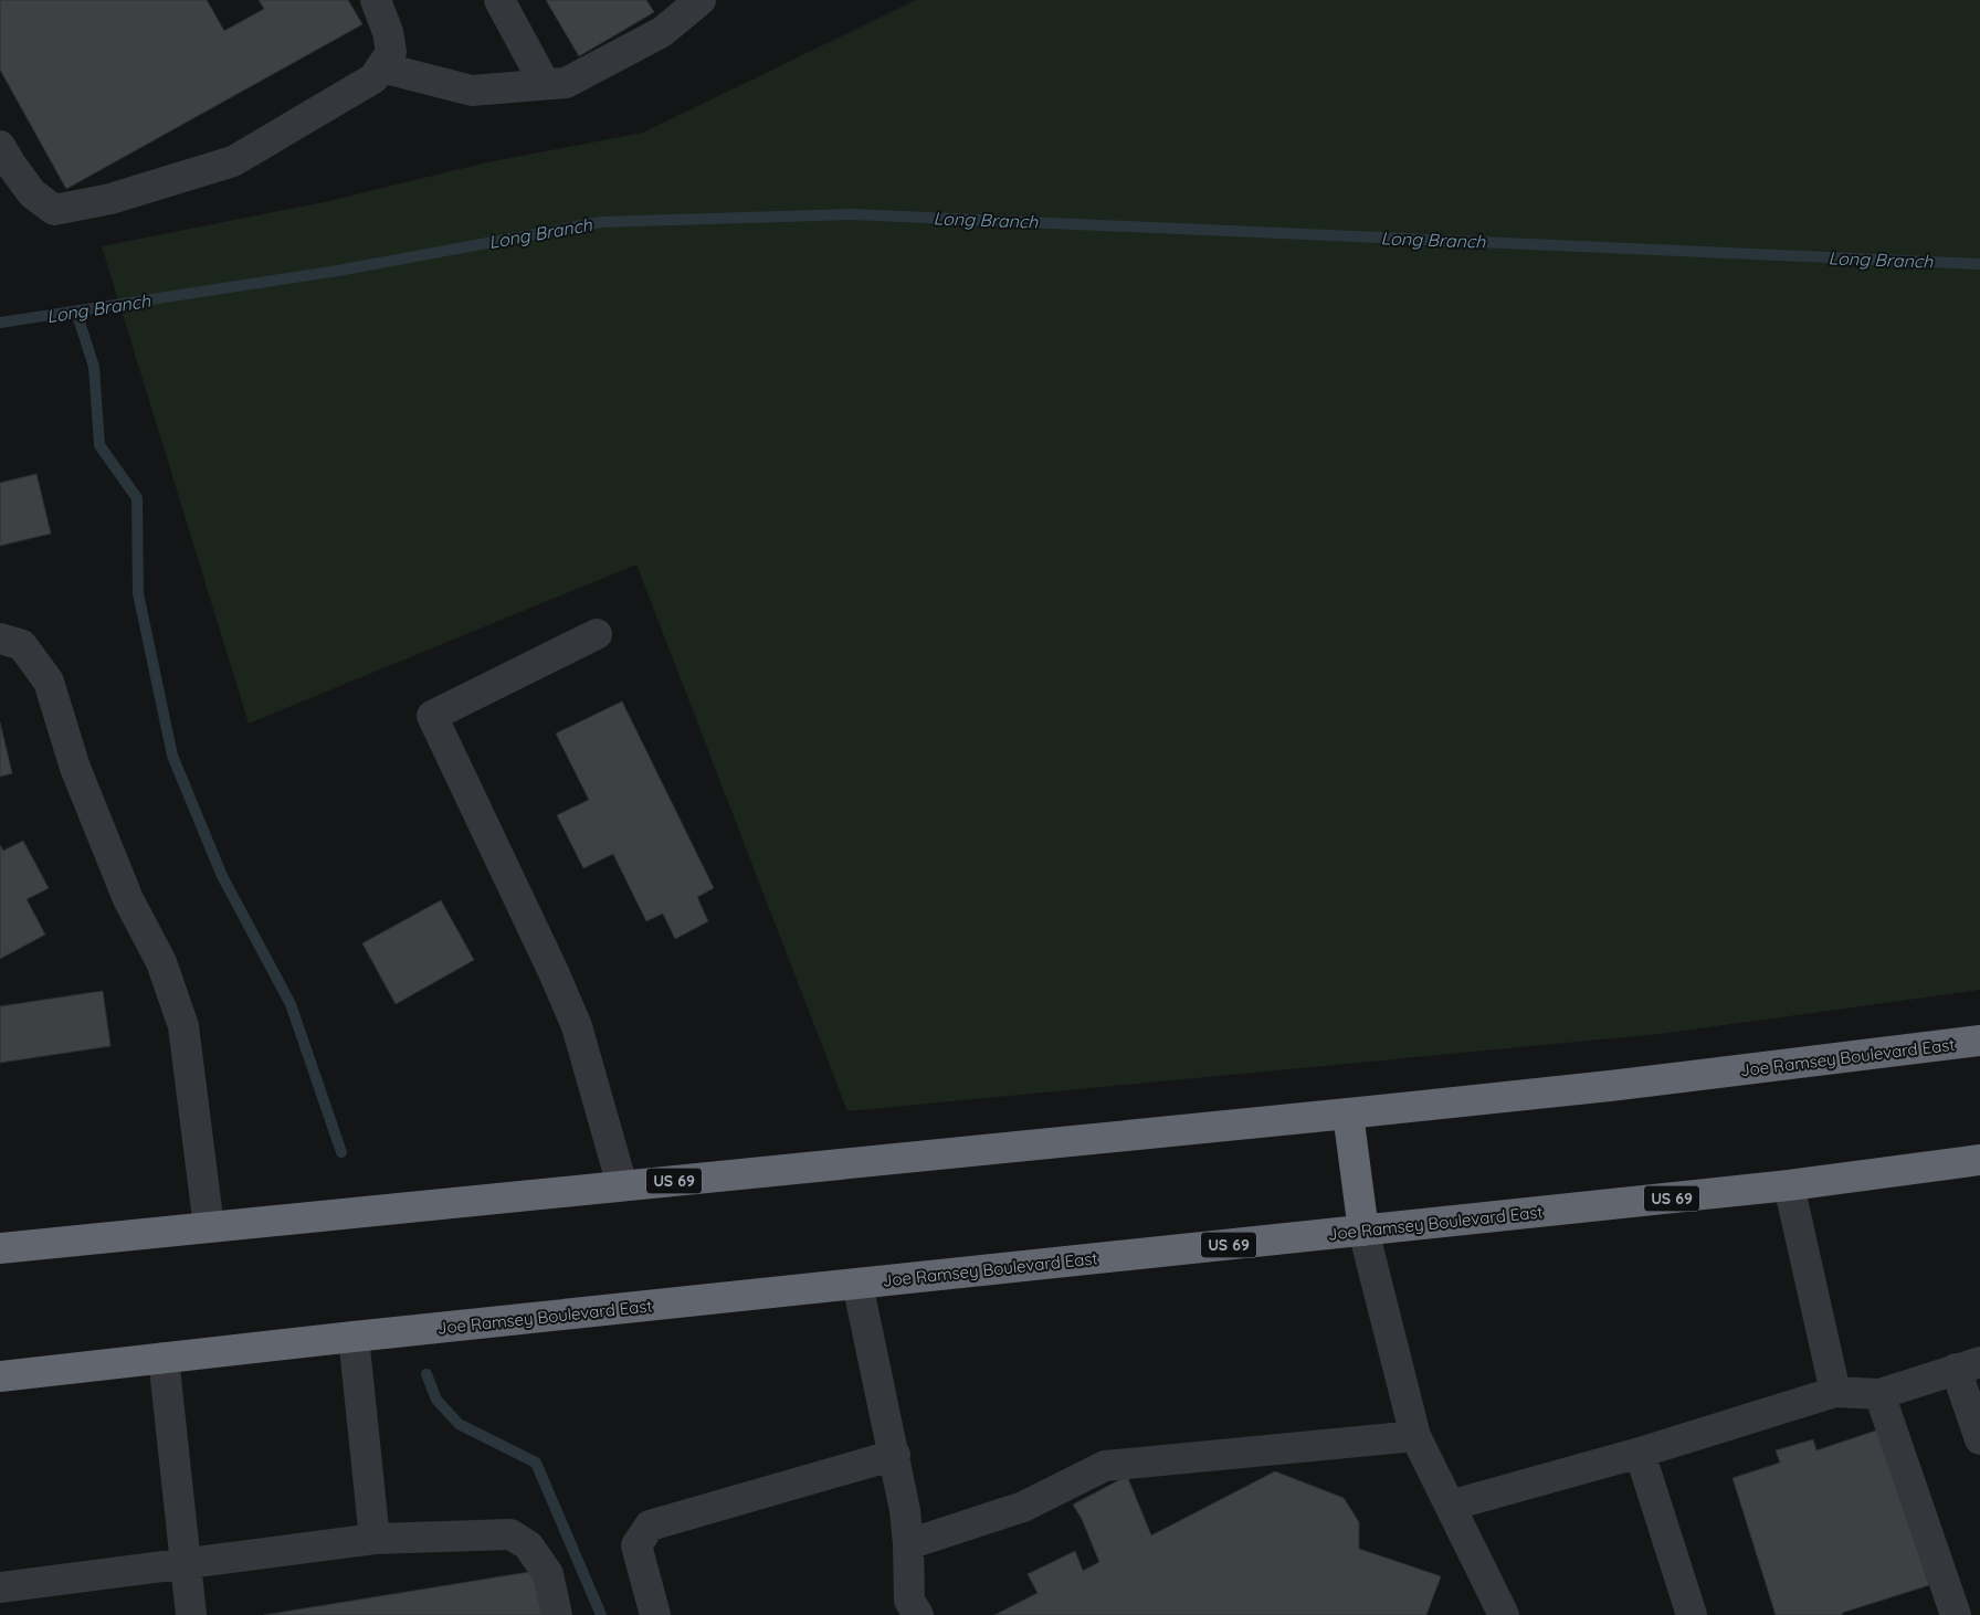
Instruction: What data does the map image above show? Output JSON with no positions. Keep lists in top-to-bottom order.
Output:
{
  "streets": {
    "highway": ["Joe Ramsey Boulevard East", "US 69"]
  },
  "water": ["Long Branch"]
}
